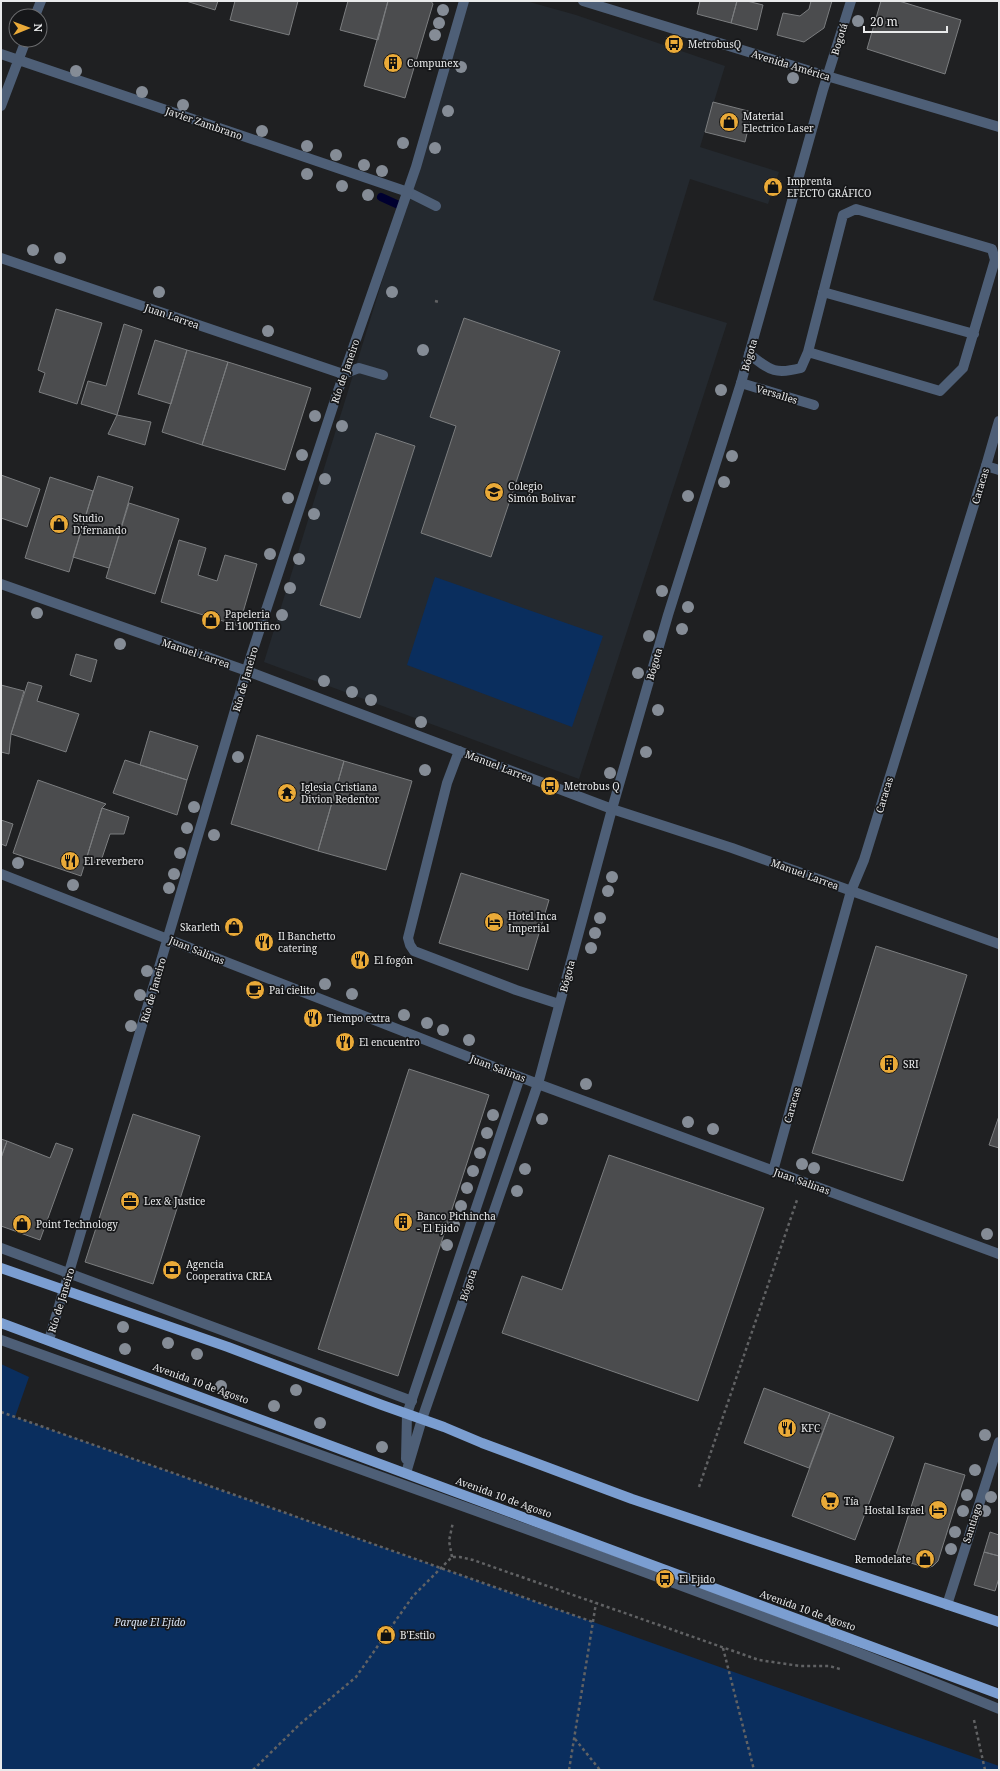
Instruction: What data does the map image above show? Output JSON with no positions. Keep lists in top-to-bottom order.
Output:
{
  "streets": {
    "main road": ["Avenida 10 de Agosto"],
    "street": [
      "Bogotá",
      "Avenida América",
      "Javier Zambrano",
      "Juan Larrea",
      "Bógota",
      "Río de Janeiro",
      "Versalles",
      "Caracas",
      "Manuel Larrea",
      "Juan Salinas",
      "Santiago"
    ]
  },
  "crossings": [
    ["Bogotá", "Avenida América"],
    ["Bogotá", "Bógota"],
    ["Avenida América", "Bógota"],
    ["Javier Zambrano", "Río de Janeiro"],
    ["Juan Larrea", "Río de Janeiro"],
    ["Bógota", "Versalles"],
    ["Bógota", "Manuel Larrea"],
    ["Bógota", "Juan Salinas"],
    ["Bógota", "Avenida 10 de Agosto"],
    ["Río de Janeiro", "Manuel Larrea"],
    ["Río de Janeiro", "Juan Salinas"],
    ["Río de Janeiro", "Avenida 10 de Agosto"],
    ["Caracas", "Manuel Larrea"],
    ["Caracas", "Juan Salinas"]
  ],
  "parks": ["Parque El Ejido"],
  "places": {
    "bus stop": ["MetrobusQ", "Metrobus Q", "El Ejido"],
    "building": ["Compunex", "SRI", "Banco Pichincha - El Ejido"],
    "shop": [
      "Material Electrico Laser",
      "Imprenta EFECTO GRÁFICO",
      "Studio D'fernando",
      "Papeleria El 100Tifico",
      "Skarleth",
      "Point Technology",
      "Remodelate",
      "B'Estilo"
    ],
    "school or university": ["Colegio Simón Bolivar"],
    "temple": ["Iglesia Cristiana Divion Redentor"],
    "restaurant": [
      "El reverbero",
      "Il Banchetto catering",
      "El fogón",
      "Tiempo extra",
      "El encuentro",
      "KFC"
    ],
    "hotel": ["Hotel Inca Imperial", "Hostal Israel"],
    "cafe": ["Pai cielito"],
    "office": ["Lex & Justice"],
    "bank": ["Agencia Cooperativa CREA"],
    "supermarket": ["Tía"]
  },
  "scale_bar": "20 m",
  "north": "right"
}
